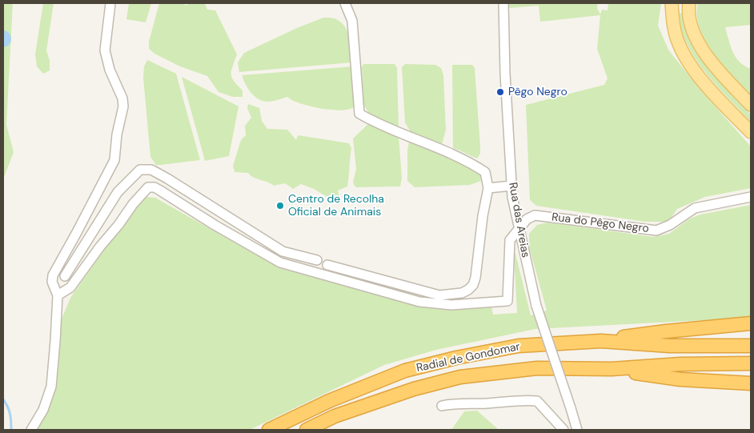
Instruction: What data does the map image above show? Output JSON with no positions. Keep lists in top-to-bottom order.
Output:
{
  "streets": {
    "highway": ["Radial de Gondomar"],
    "street": ["Rua das Areias", "Rua do Pêgo Negro"]
  },
  "crossings": [
    ["Rua das Areias", "Rua do Pêgo Negro"]
  ],
  "places": ["Pêgo Negro", "Centro de Recolha Oficial de Animais"]
}
